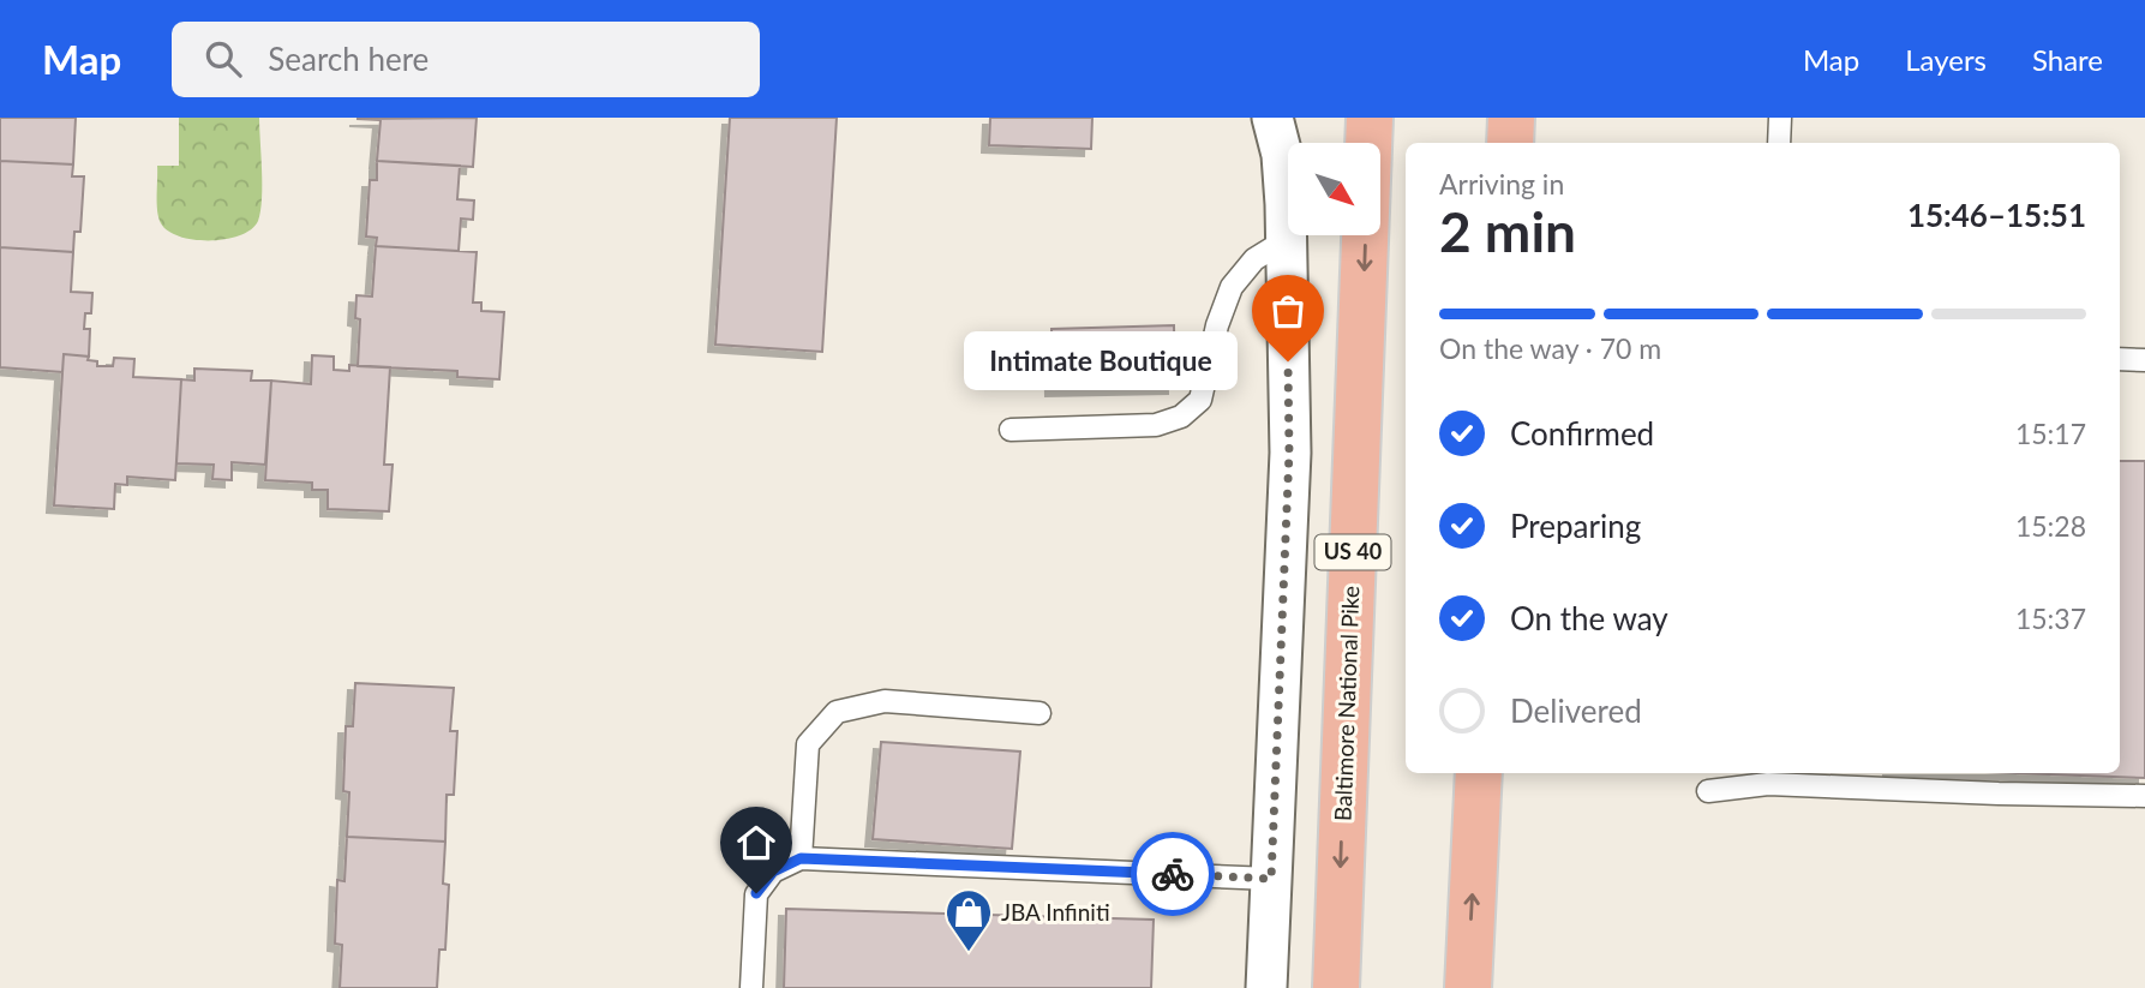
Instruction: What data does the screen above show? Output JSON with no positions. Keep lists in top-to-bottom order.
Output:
{
  "streets": {
    "main road": ["US 40", "Baltimore National Pike"]
  },
  "one_way": ["Baltimore National Pike"],
  "places": {
    "other": ["Intimate Boutique"],
    "shop": ["JBA Infiniti"]
  },
  "north": "bottom right",
  "page": {
    "header": "Map",
    "search": "Search here",
    "nav": ["Map", "Layers", "Share"],
    "heading": ["2 min", "Arriving in", "15:46–15:51"],
    "bar": "On the way · 70 m",
    "bubble": "Intimate Boutique",
    "list": [
      ["Confirmed", "15:17"],
      ["Preparing", "15:28"],
      ["On the way", "15:37"],
      "Delivered"
    ]
  }
}
